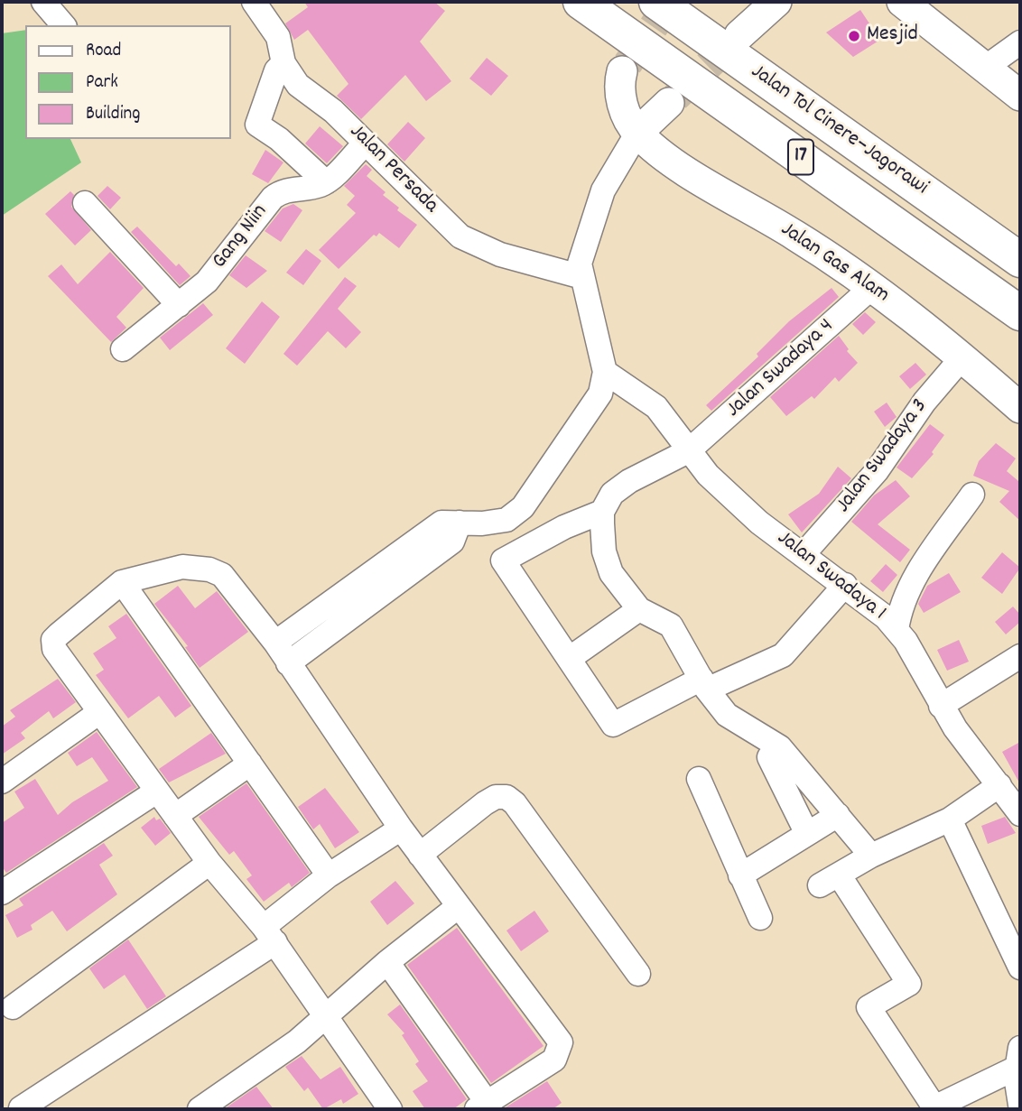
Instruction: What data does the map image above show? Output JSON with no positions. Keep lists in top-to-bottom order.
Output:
{
  "streets": {
    "highway": ["Jalan Tol Cinere–Jagorawi", "17"],
    "main road": ["Jalan Gas Alam"],
    "street": [
      "Jalan Persada",
      "Gang Niin",
      "Jalan Swadaya 4",
      "Jalan Swadaya 3",
      "Jalan Swadaya 1"
    ]
  },
  "crossings": [
    ["Jalan Gas Alam", "Jalan Swadaya 4"],
    ["Jalan Gas Alam", "Jalan Swadaya 3"],
    ["Jalan Swadaya 4", "Jalan Swadaya 1"],
    ["Jalan Swadaya 3", "Jalan Swadaya 1"]
  ],
  "places": ["Mesjid"],
  "legend": ["Road", "Park", "Building"]
}
